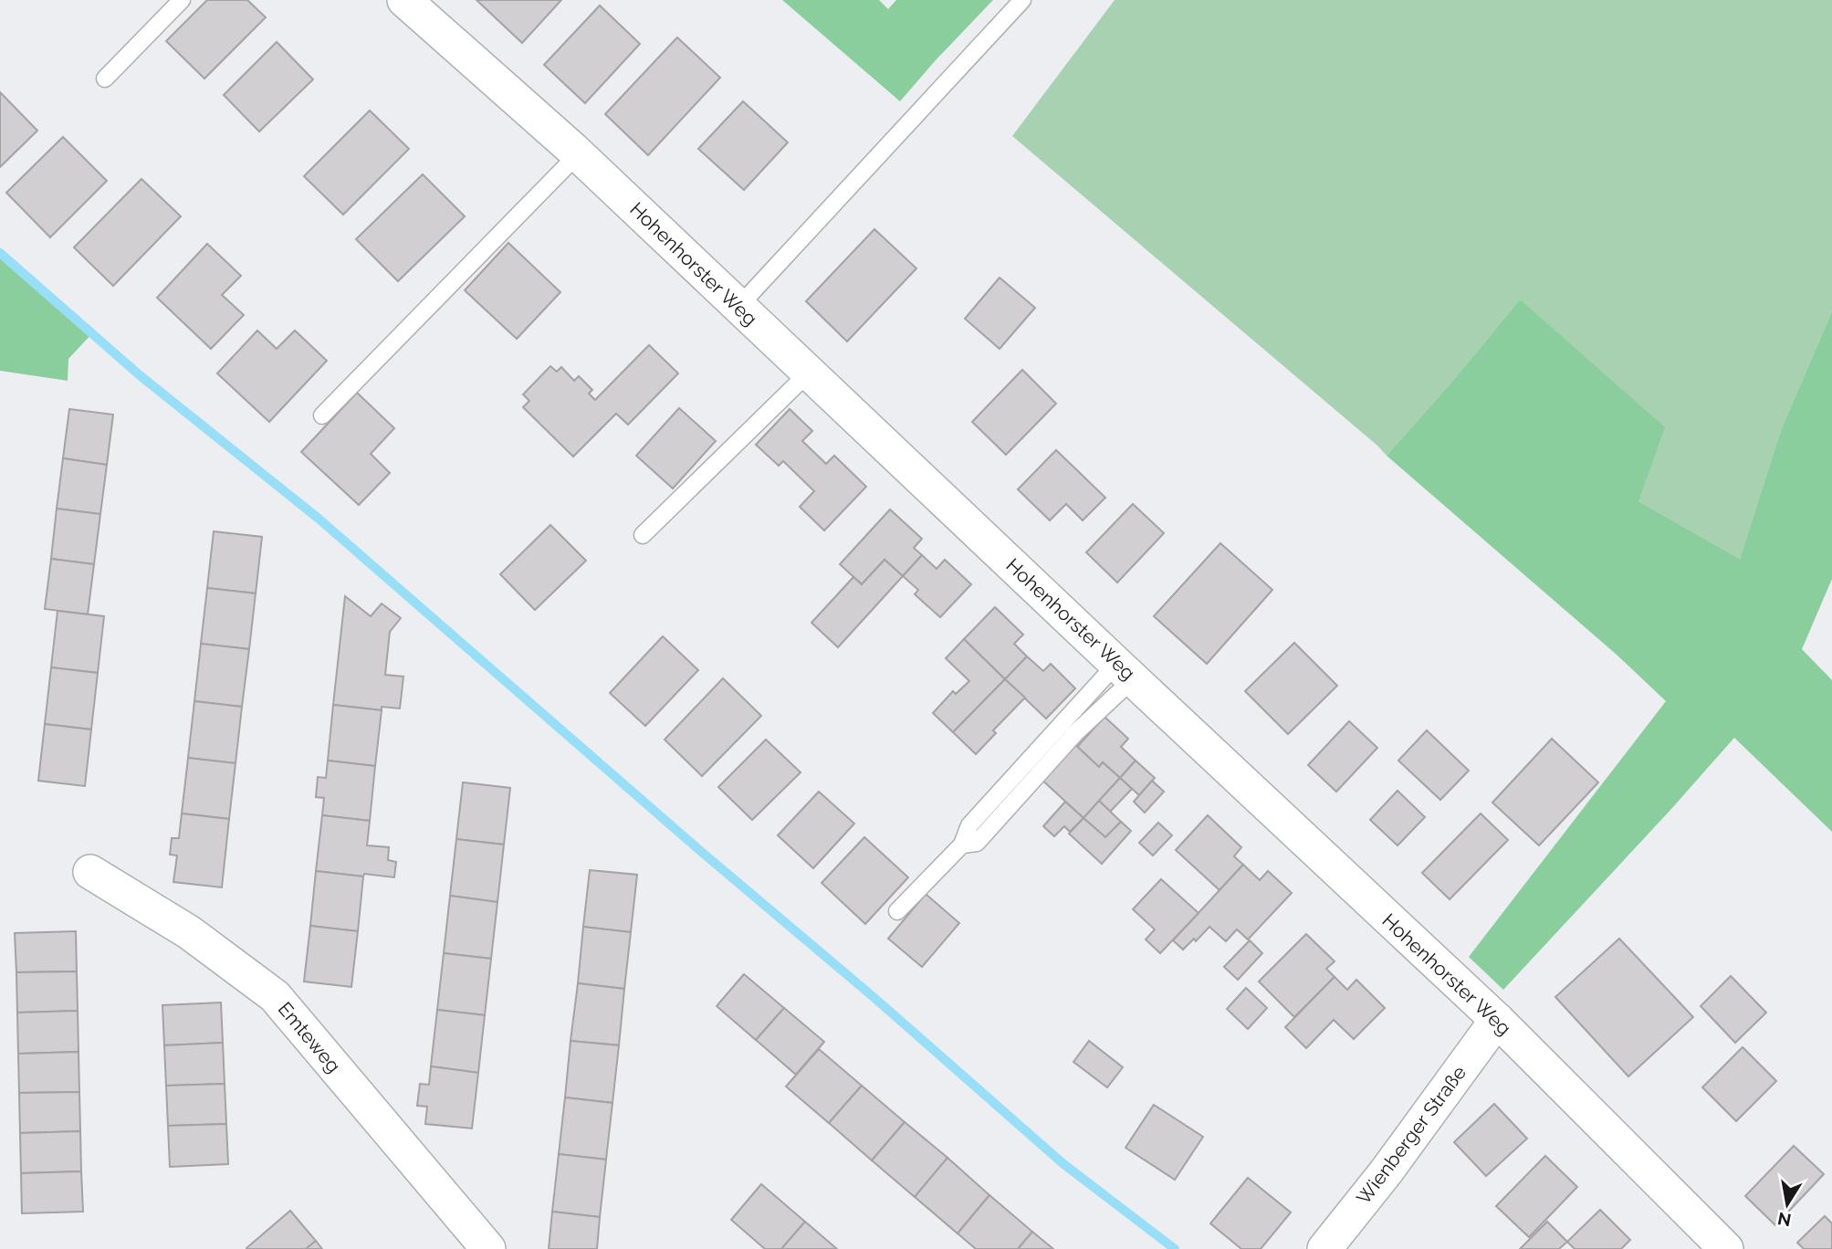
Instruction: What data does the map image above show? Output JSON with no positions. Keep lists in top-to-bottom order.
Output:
{
  "streets": {
    "street": ["Hohenhorster Weg", "Emteweg", "Wienberger Straße"]
  },
  "crossings": [
    ["Hohenhorster Weg", "Wienberger Straße"]
  ],
  "north": "bottom"
}
